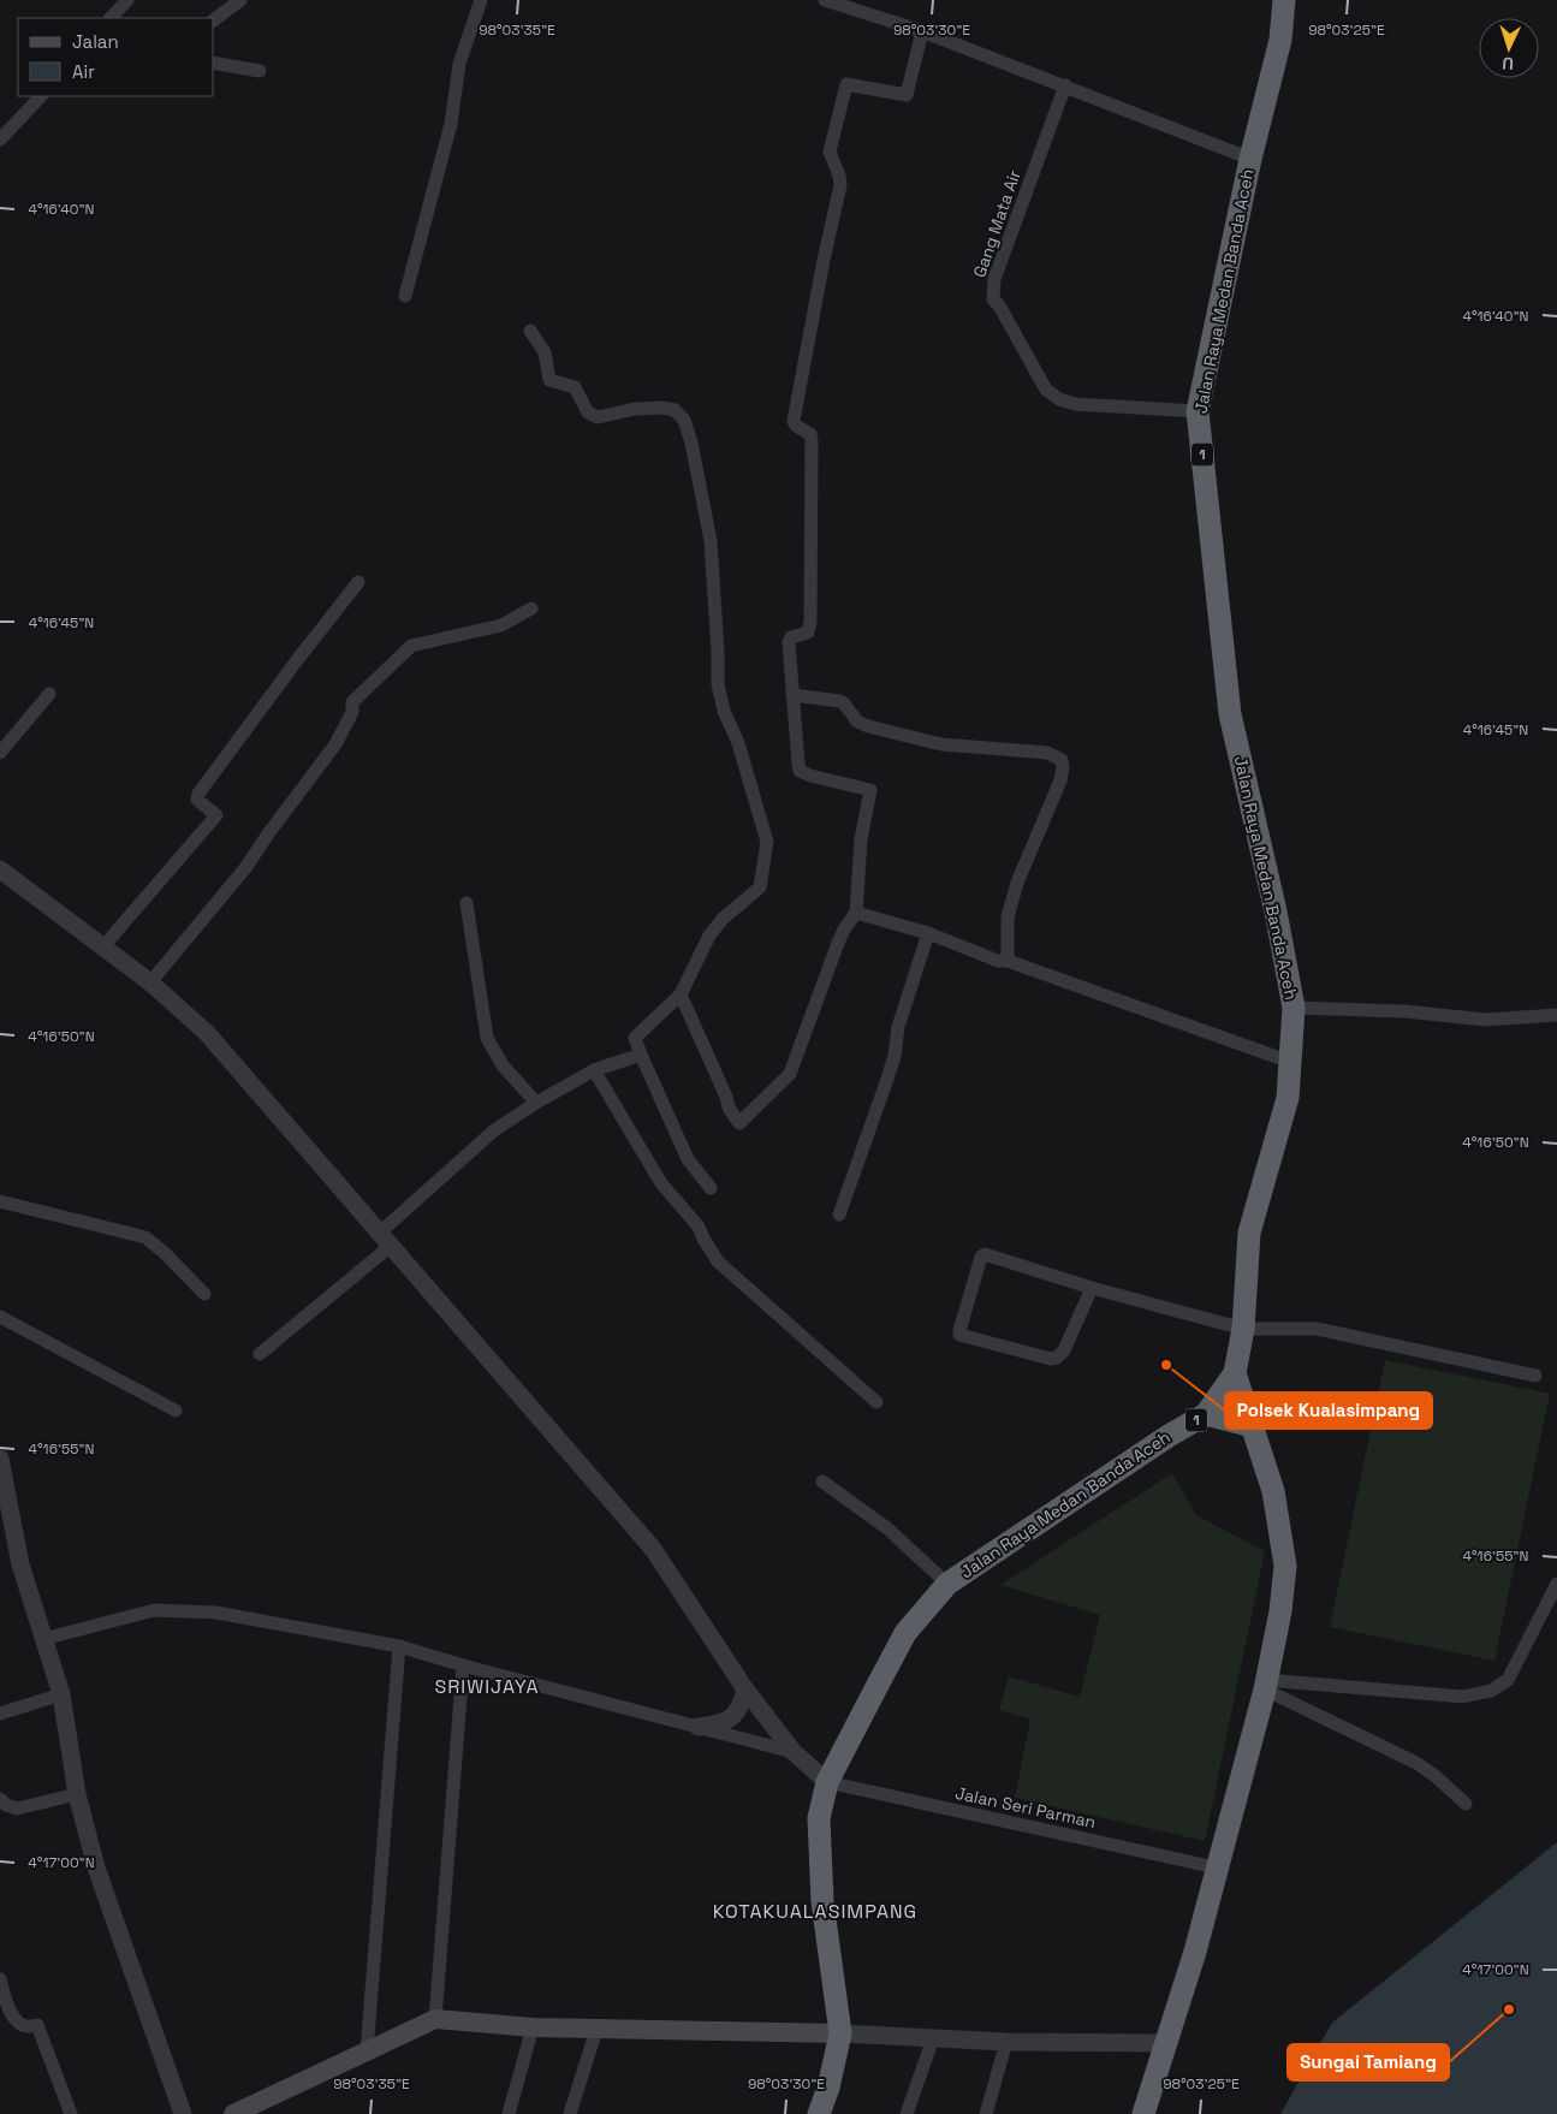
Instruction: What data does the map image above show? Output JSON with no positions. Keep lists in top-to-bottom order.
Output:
{
  "streets": {
    "highway": ["Jalan Raya Medan Banda Aceh", "1"],
    "street": ["Gang Mata Air", "Jalan Seri Parman"]
  },
  "crossings": [
    ["Gang Mata Air", "Jalan Raya Medan Banda Aceh"],
    ["Jalan Raya Medan Banda Aceh", "Jalan Seri Parman"]
  ],
  "districts": ["SRIWIJAYA", "KOTAKUALASIMPANG"],
  "places": ["Polsek Kualasimpang", "Sungai Tamiang"],
  "legend": ["Jalan", "Air"],
  "north": "bottom",
  "coordinates": [
    "98°03'35\"E",
    "98°03'30\"E",
    "98°03'25\"E",
    "4°16'40\"N",
    "4°16'45\"N",
    "4°16'50\"N",
    "4°16'55\"N",
    "4°17'00\"N"
  ]
}
